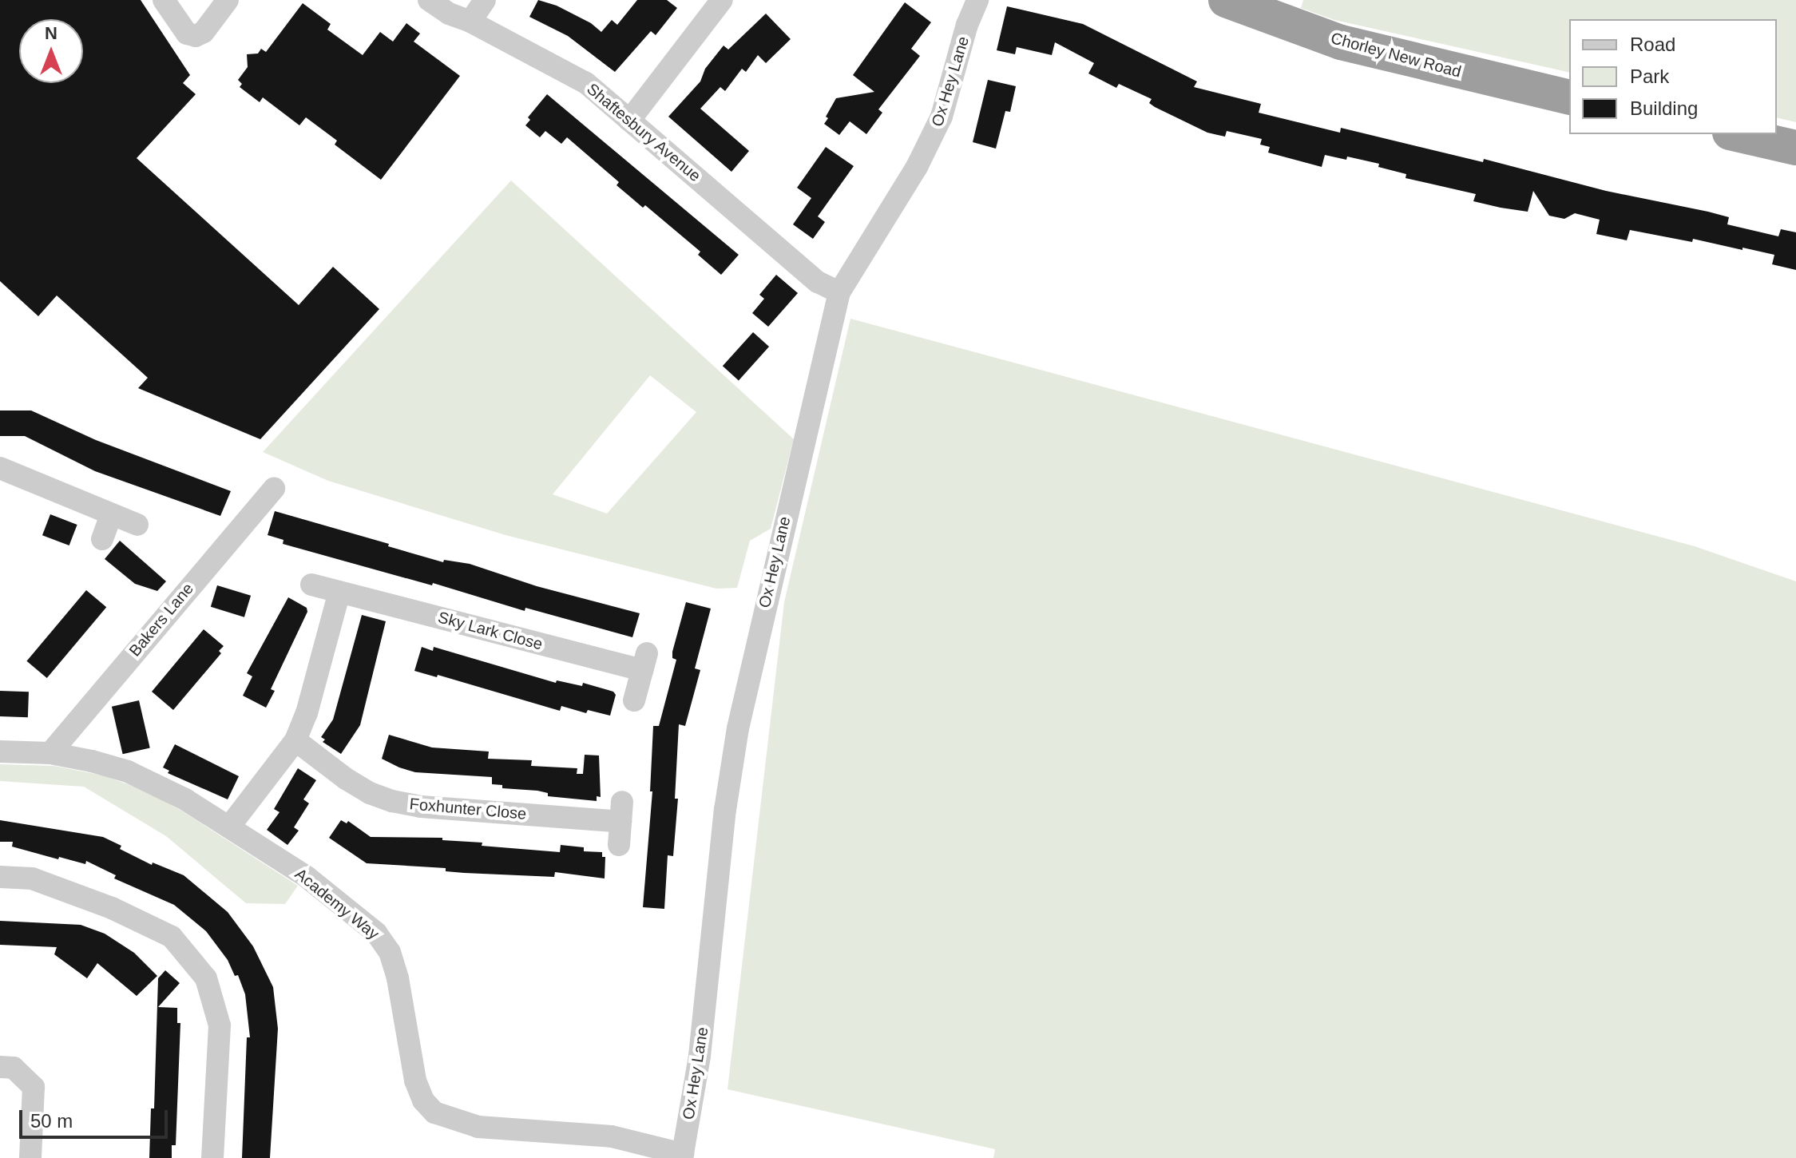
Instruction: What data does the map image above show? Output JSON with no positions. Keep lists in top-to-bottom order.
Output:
{
  "streets": {
    "highway": ["Chorley New Road"],
    "street": [
      "Ox Hey Lane",
      "Shaftesbury Avenue",
      "Bakers Lane",
      "Sky Lark Close",
      "Foxhunter Close",
      "Academy Way"
    ]
  },
  "crossings": [
    ["Ox Hey Lane", "Shaftesbury Avenue"],
    ["Ox Hey Lane", "Academy Way"],
    ["Bakers Lane", "Academy Way"]
  ],
  "legend": ["Road", "Park", "Building"],
  "scale_bar": "50 m",
  "north": "top"
}
